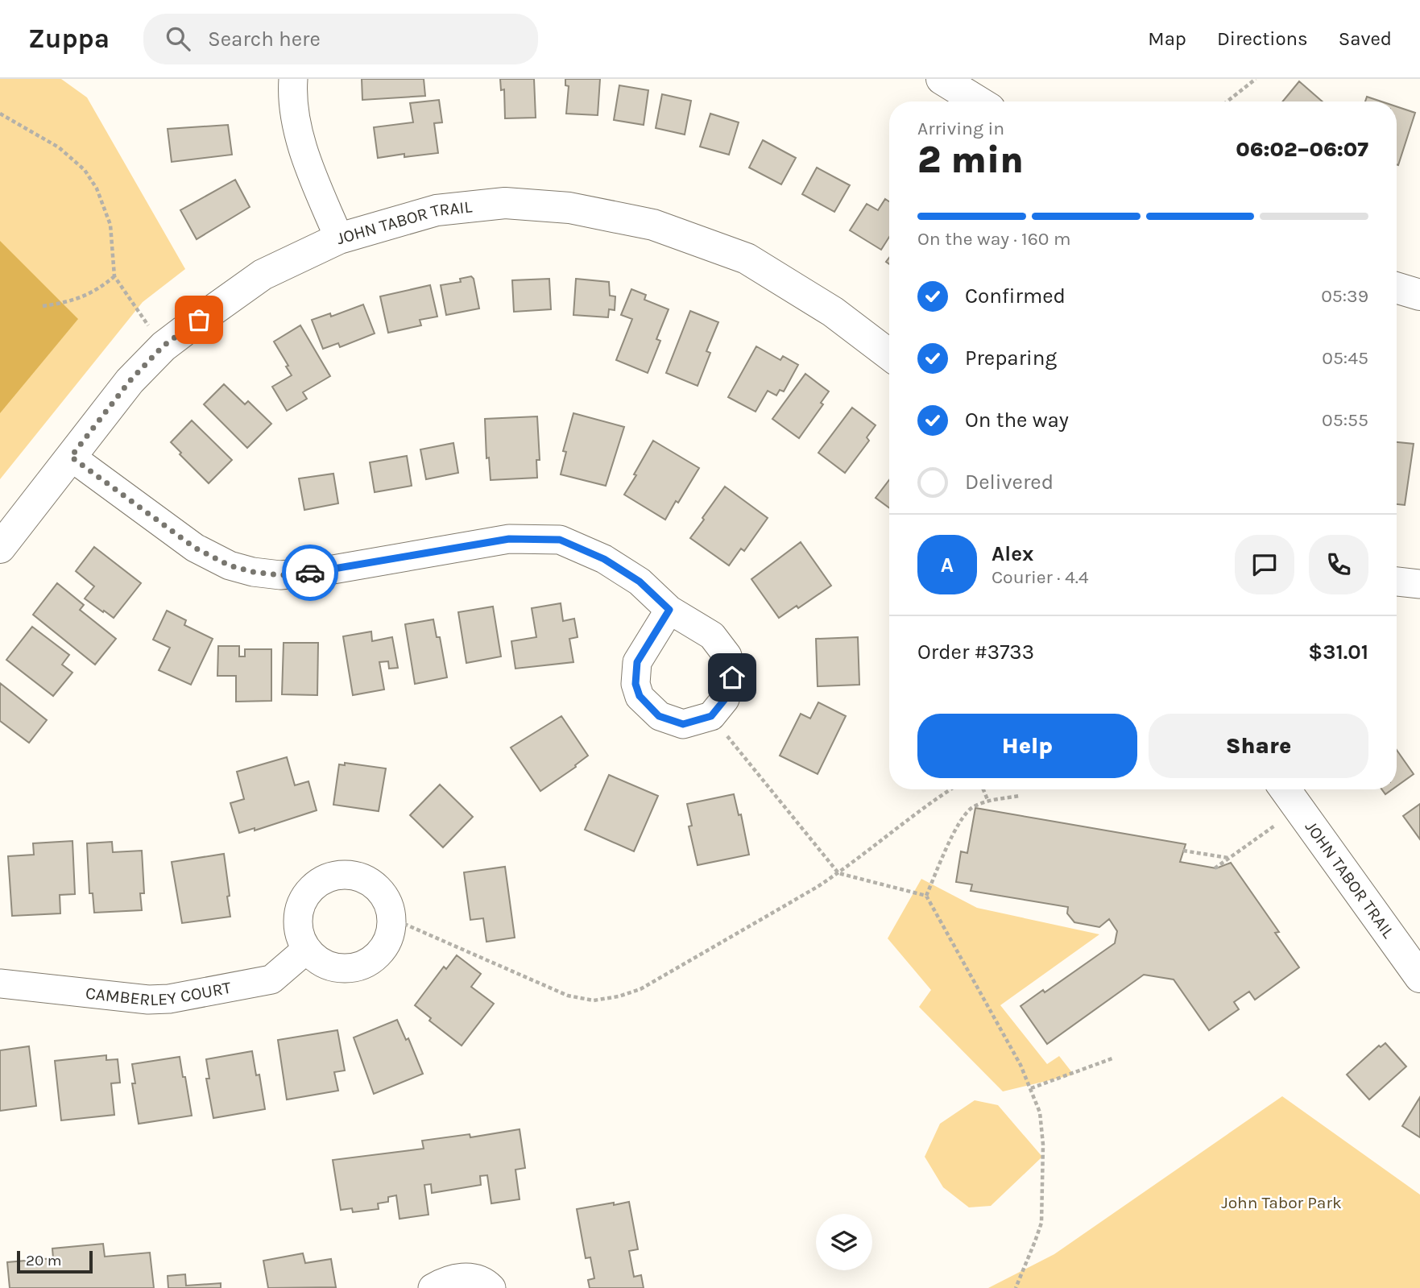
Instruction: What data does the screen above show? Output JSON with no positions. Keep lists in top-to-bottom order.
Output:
{
  "streets": {
    "street": ["JOHN TABOR TRAIL", "CAMBERLEY COURT"]
  },
  "parks": ["John Tabor Park"],
  "scale_bar": "20 m",
  "page": {
    "header": "Zuppa",
    "search": "Search here",
    "nav": ["Map", "Directions", "Saved"],
    "heading": ["2 min", "Arriving in", "06:02–06:07"],
    "panel": [
      "Alex",
      "Courier · 4.4",
      "Order #3733",
      "$31.01"
    ],
    "bar": "On the way · 160 m",
    "list": [
      ["Confirmed", "05:39"],
      ["Preparing", "05:45"],
      ["On the way", "05:55"],
      "Delivered"
    ],
    "round": "A",
    "buttons": ["Help", "Share"],
    "scale": "20 m"
  }
}
